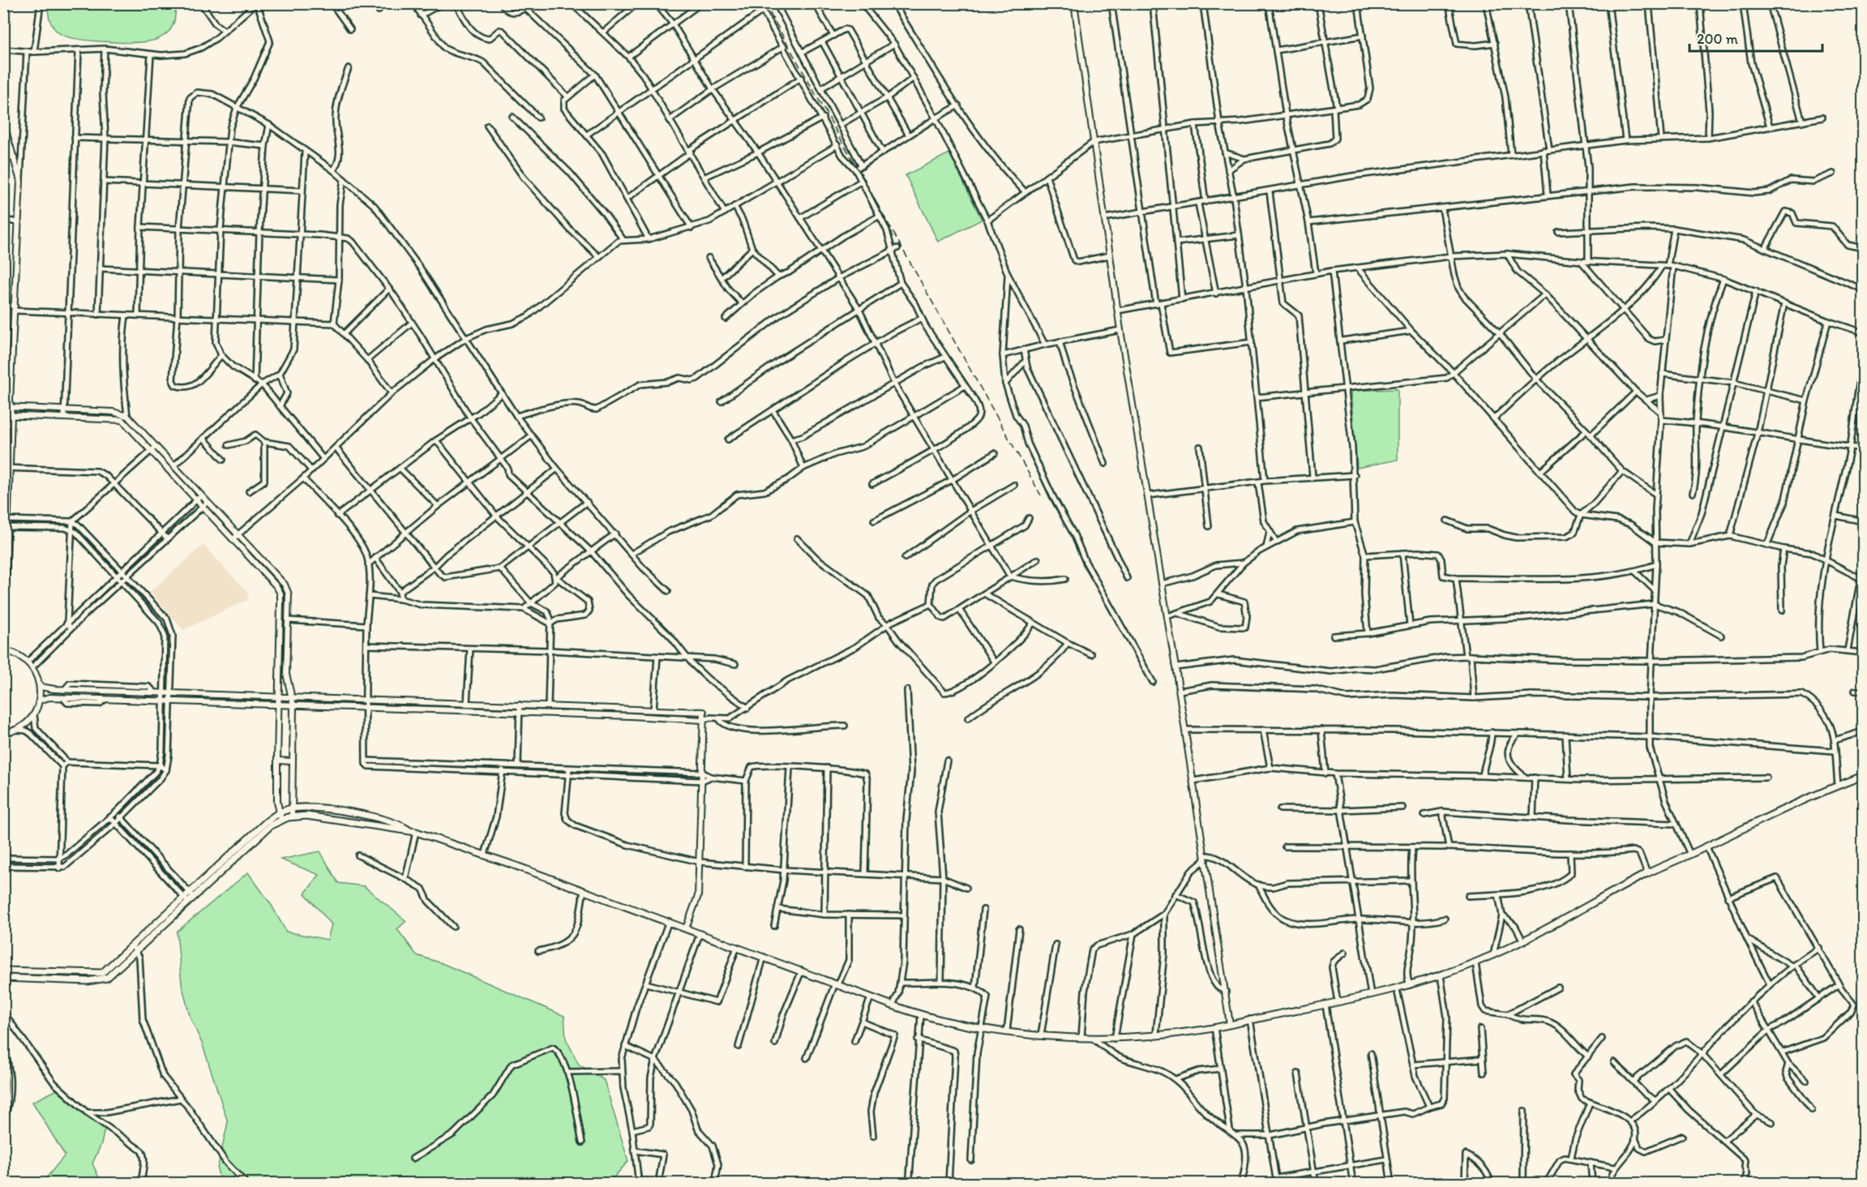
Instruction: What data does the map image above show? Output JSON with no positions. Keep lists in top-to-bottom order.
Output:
{
  "scale_bar": "200 m"
}
